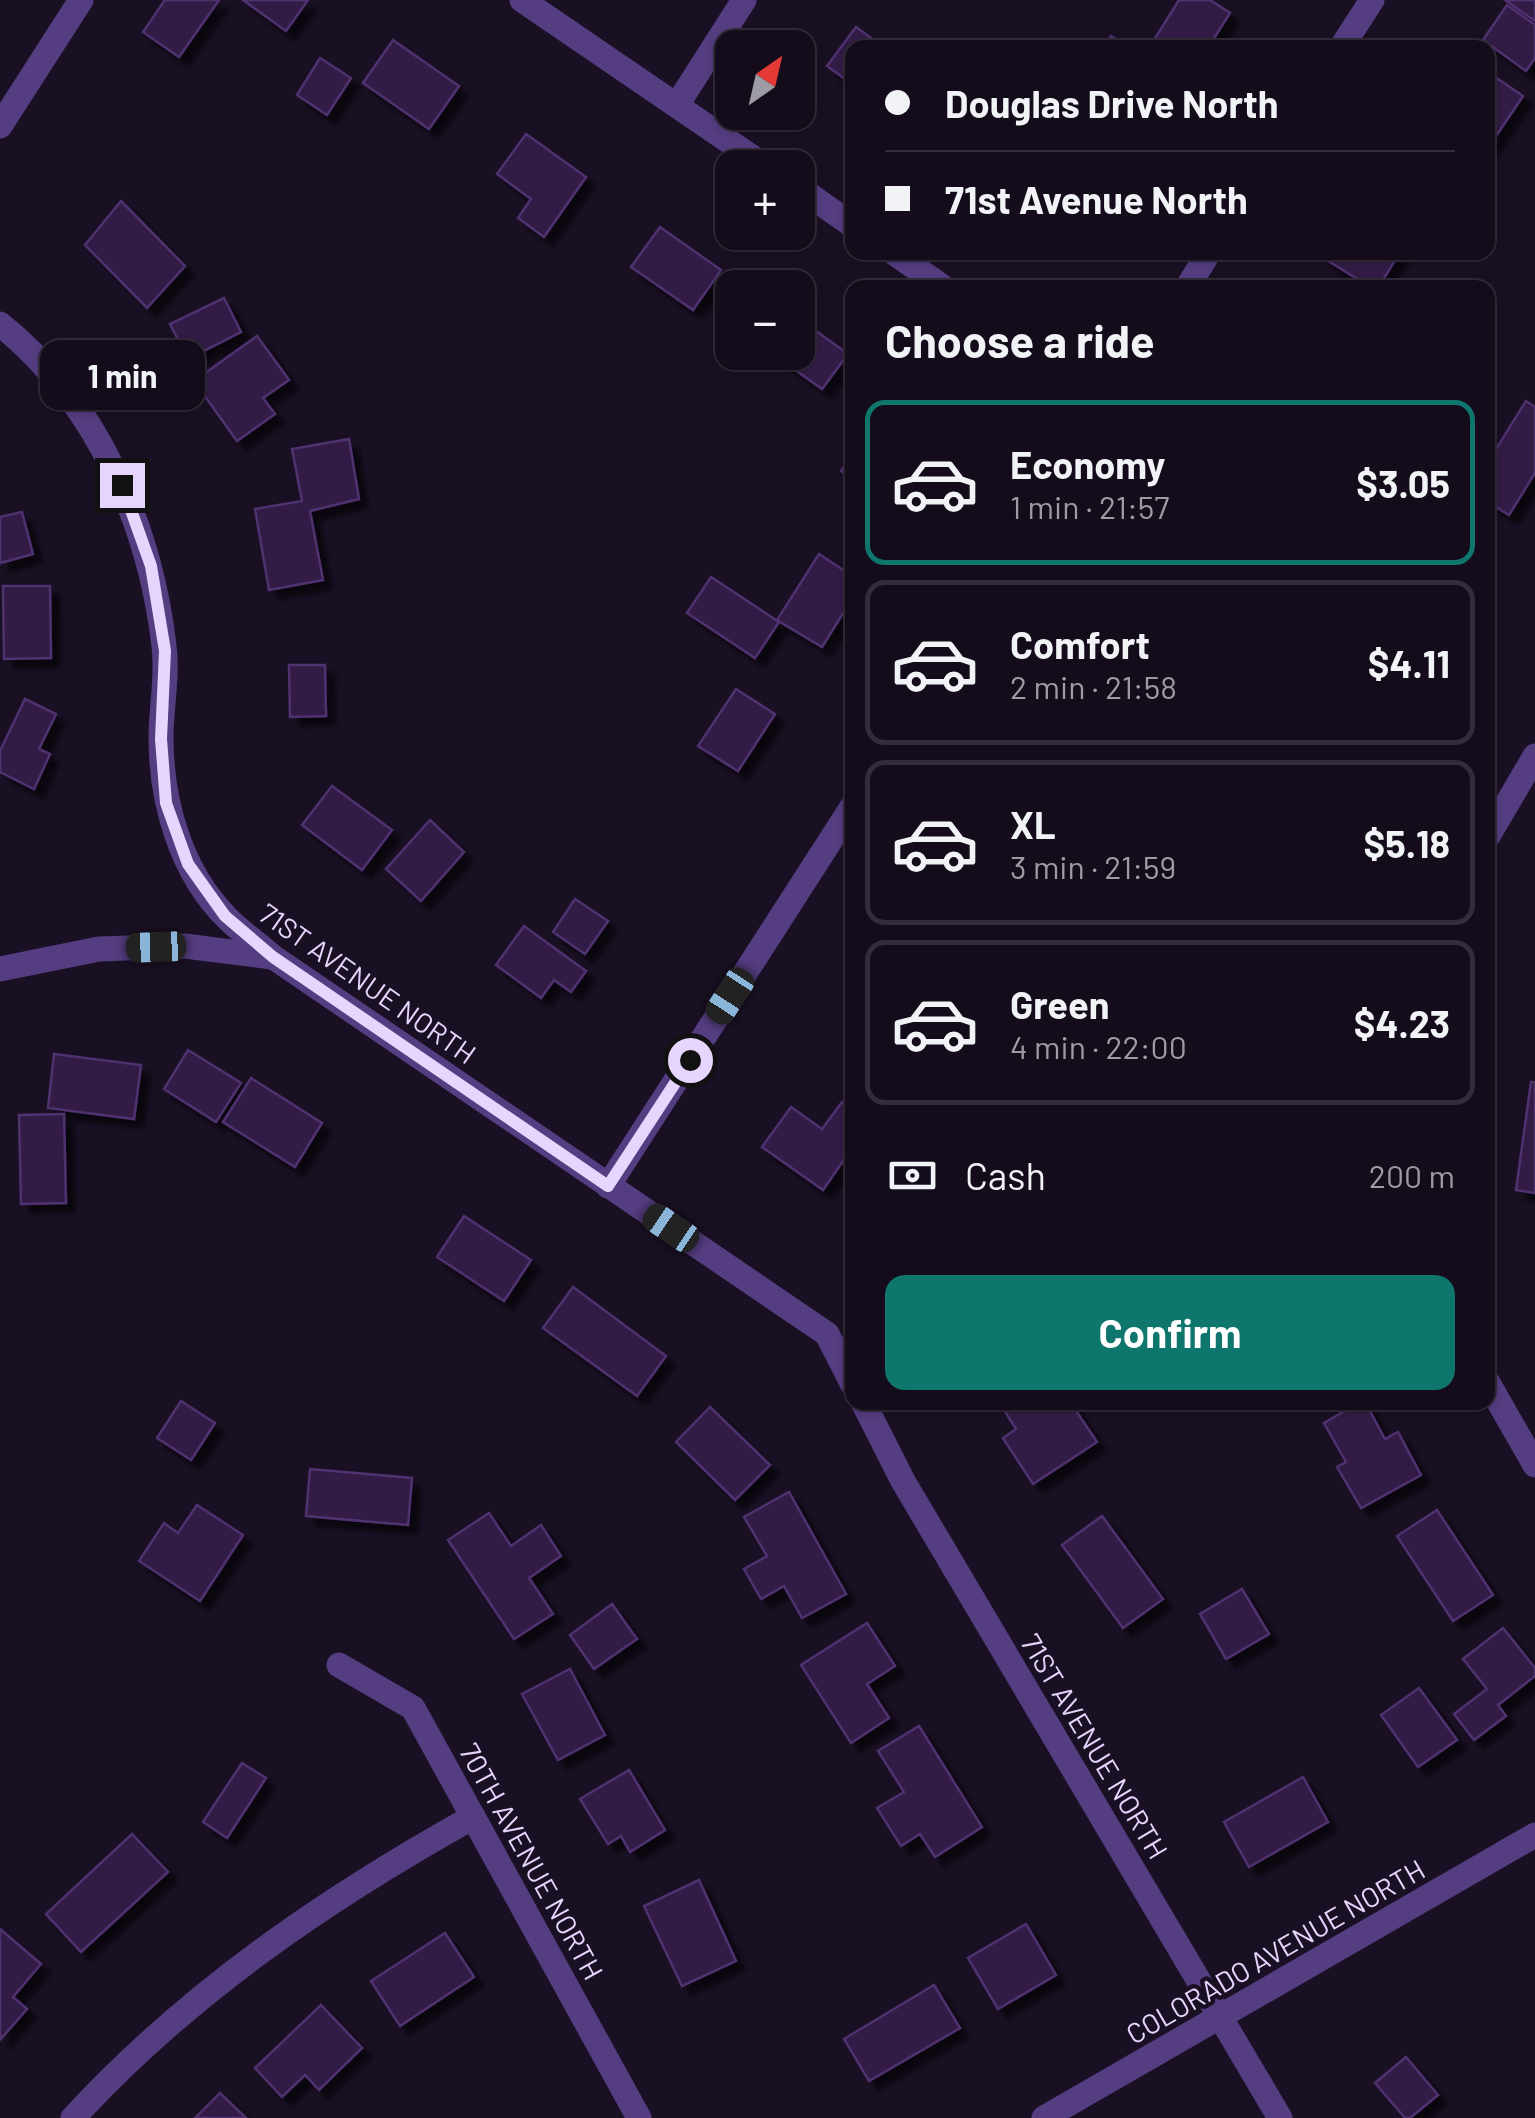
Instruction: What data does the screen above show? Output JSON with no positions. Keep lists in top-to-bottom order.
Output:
{
  "streets": {
    "street": ["71ST AVENUE NORTH", "70TH AVENUE NORTH", "COLORADO AVENUE NORTH"]
  },
  "crossings": [
    ["71ST AVENUE NORTH", "COLORADO AVENUE NORTH"]
  ],
  "north": "top right",
  "page": {
    "map_buttons": ["+", "−"],
    "banner": ["Douglas Drive North", "71st Avenue North"],
    "heading": "Choose a ride",
    "bubble": "1 min",
    "list": [
      {
        "name": "Economy",
        "note": "1 min · 21:57",
        "value": "$3.05"
      },
      {
        "name": "Comfort",
        "note": "2 min · 21:58",
        "value": "$4.11"
      },
      {
        "name": "XL",
        "note": "3 min · 21:59",
        "value": "$5.18"
      },
      {
        "name": "Green",
        "note": "4 min · 22:00",
        "value": "$4.23"
      }
    ],
    "pay": ["Cash", "200 m"],
    "buttons": "Confirm"
  }
}
